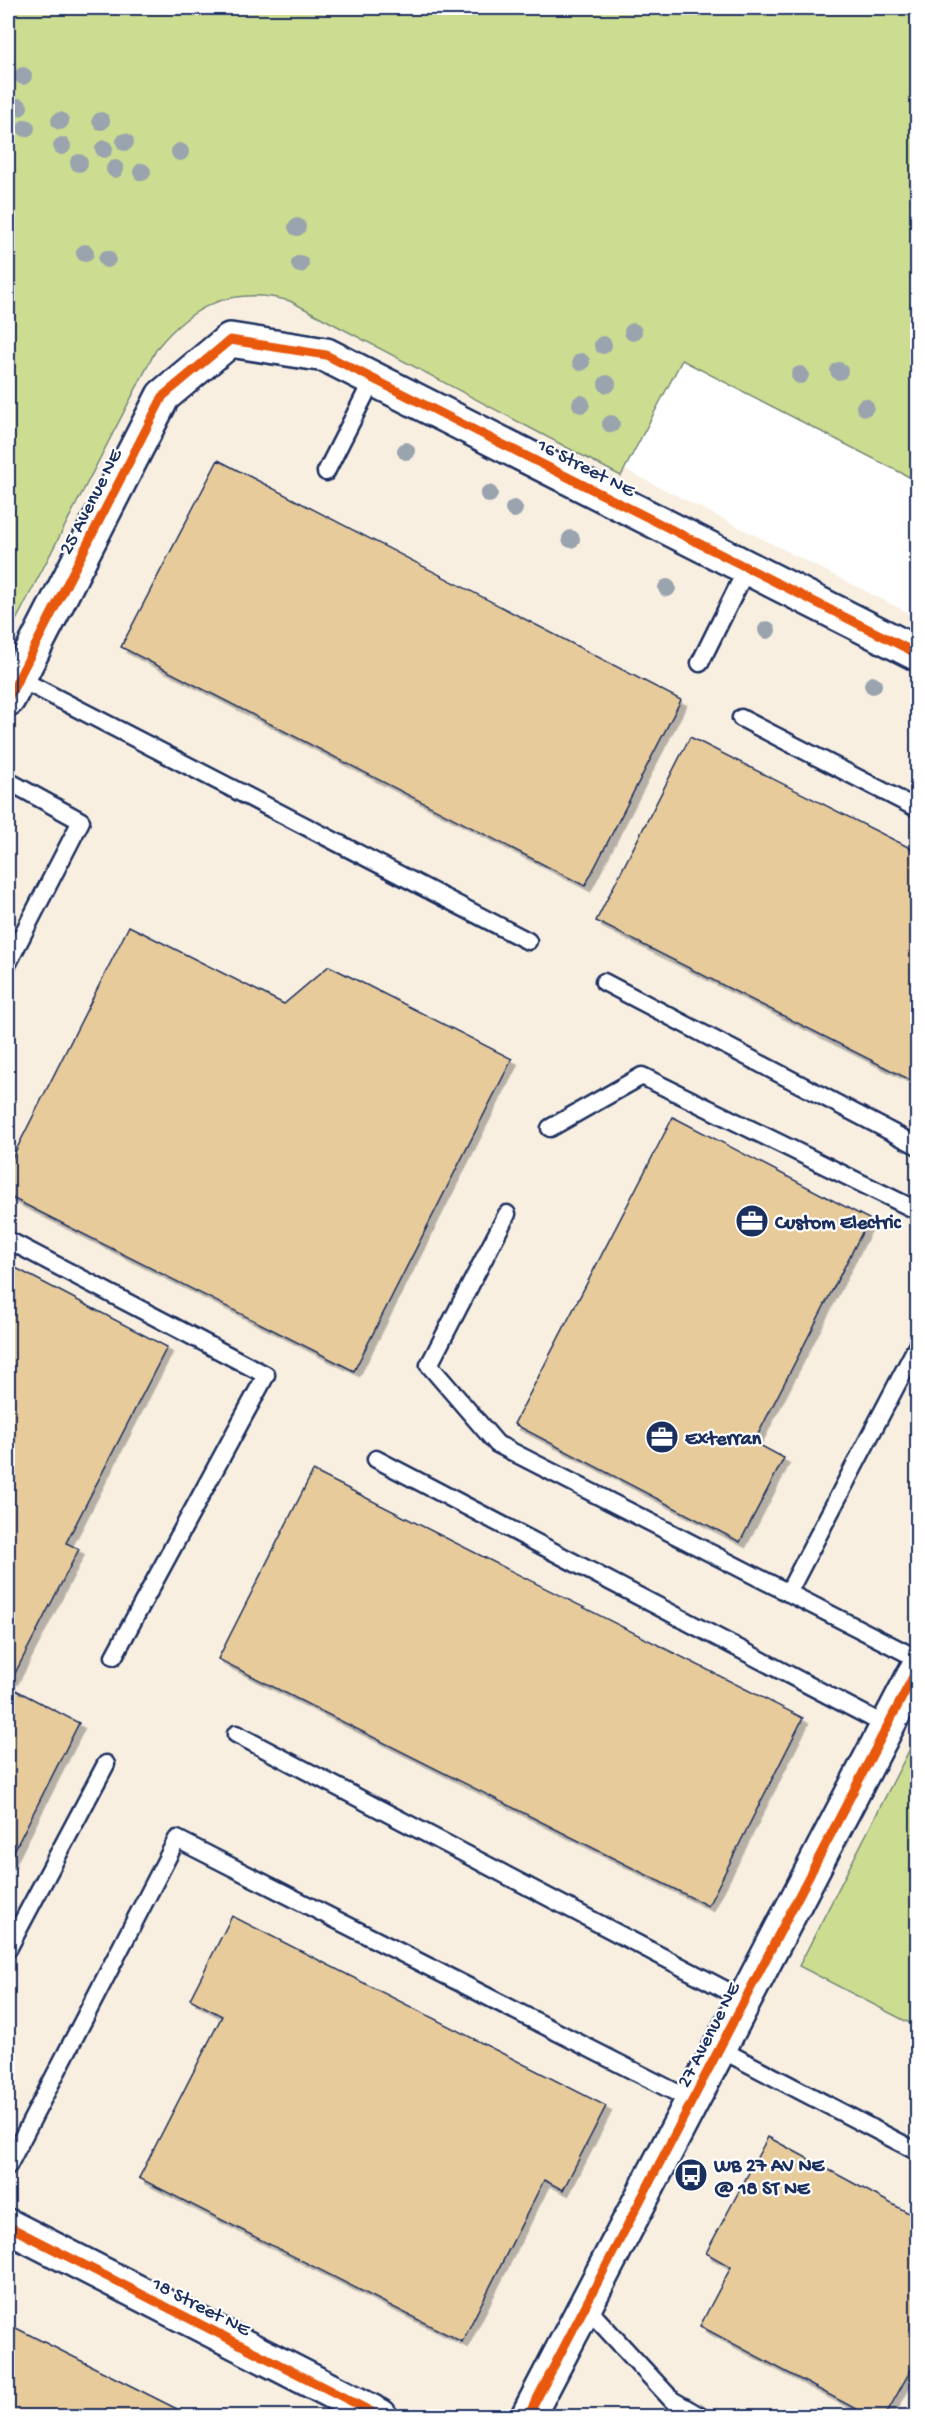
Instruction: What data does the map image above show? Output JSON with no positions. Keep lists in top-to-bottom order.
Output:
{
  "streets": {
    "street": [
      "16 Street NE",
      "25 Avenue NE",
      "27 Avenue NE",
      "18 Street NE"
    ]
  },
  "crossings": [
    ["16 Street NE", "25 Avenue NE"]
  ],
  "places": {
    "office": ["Custom Electric", "Exterran"],
    "bus stop": ["WB 27 AV NE @ 18 ST NE"]
  }
}
